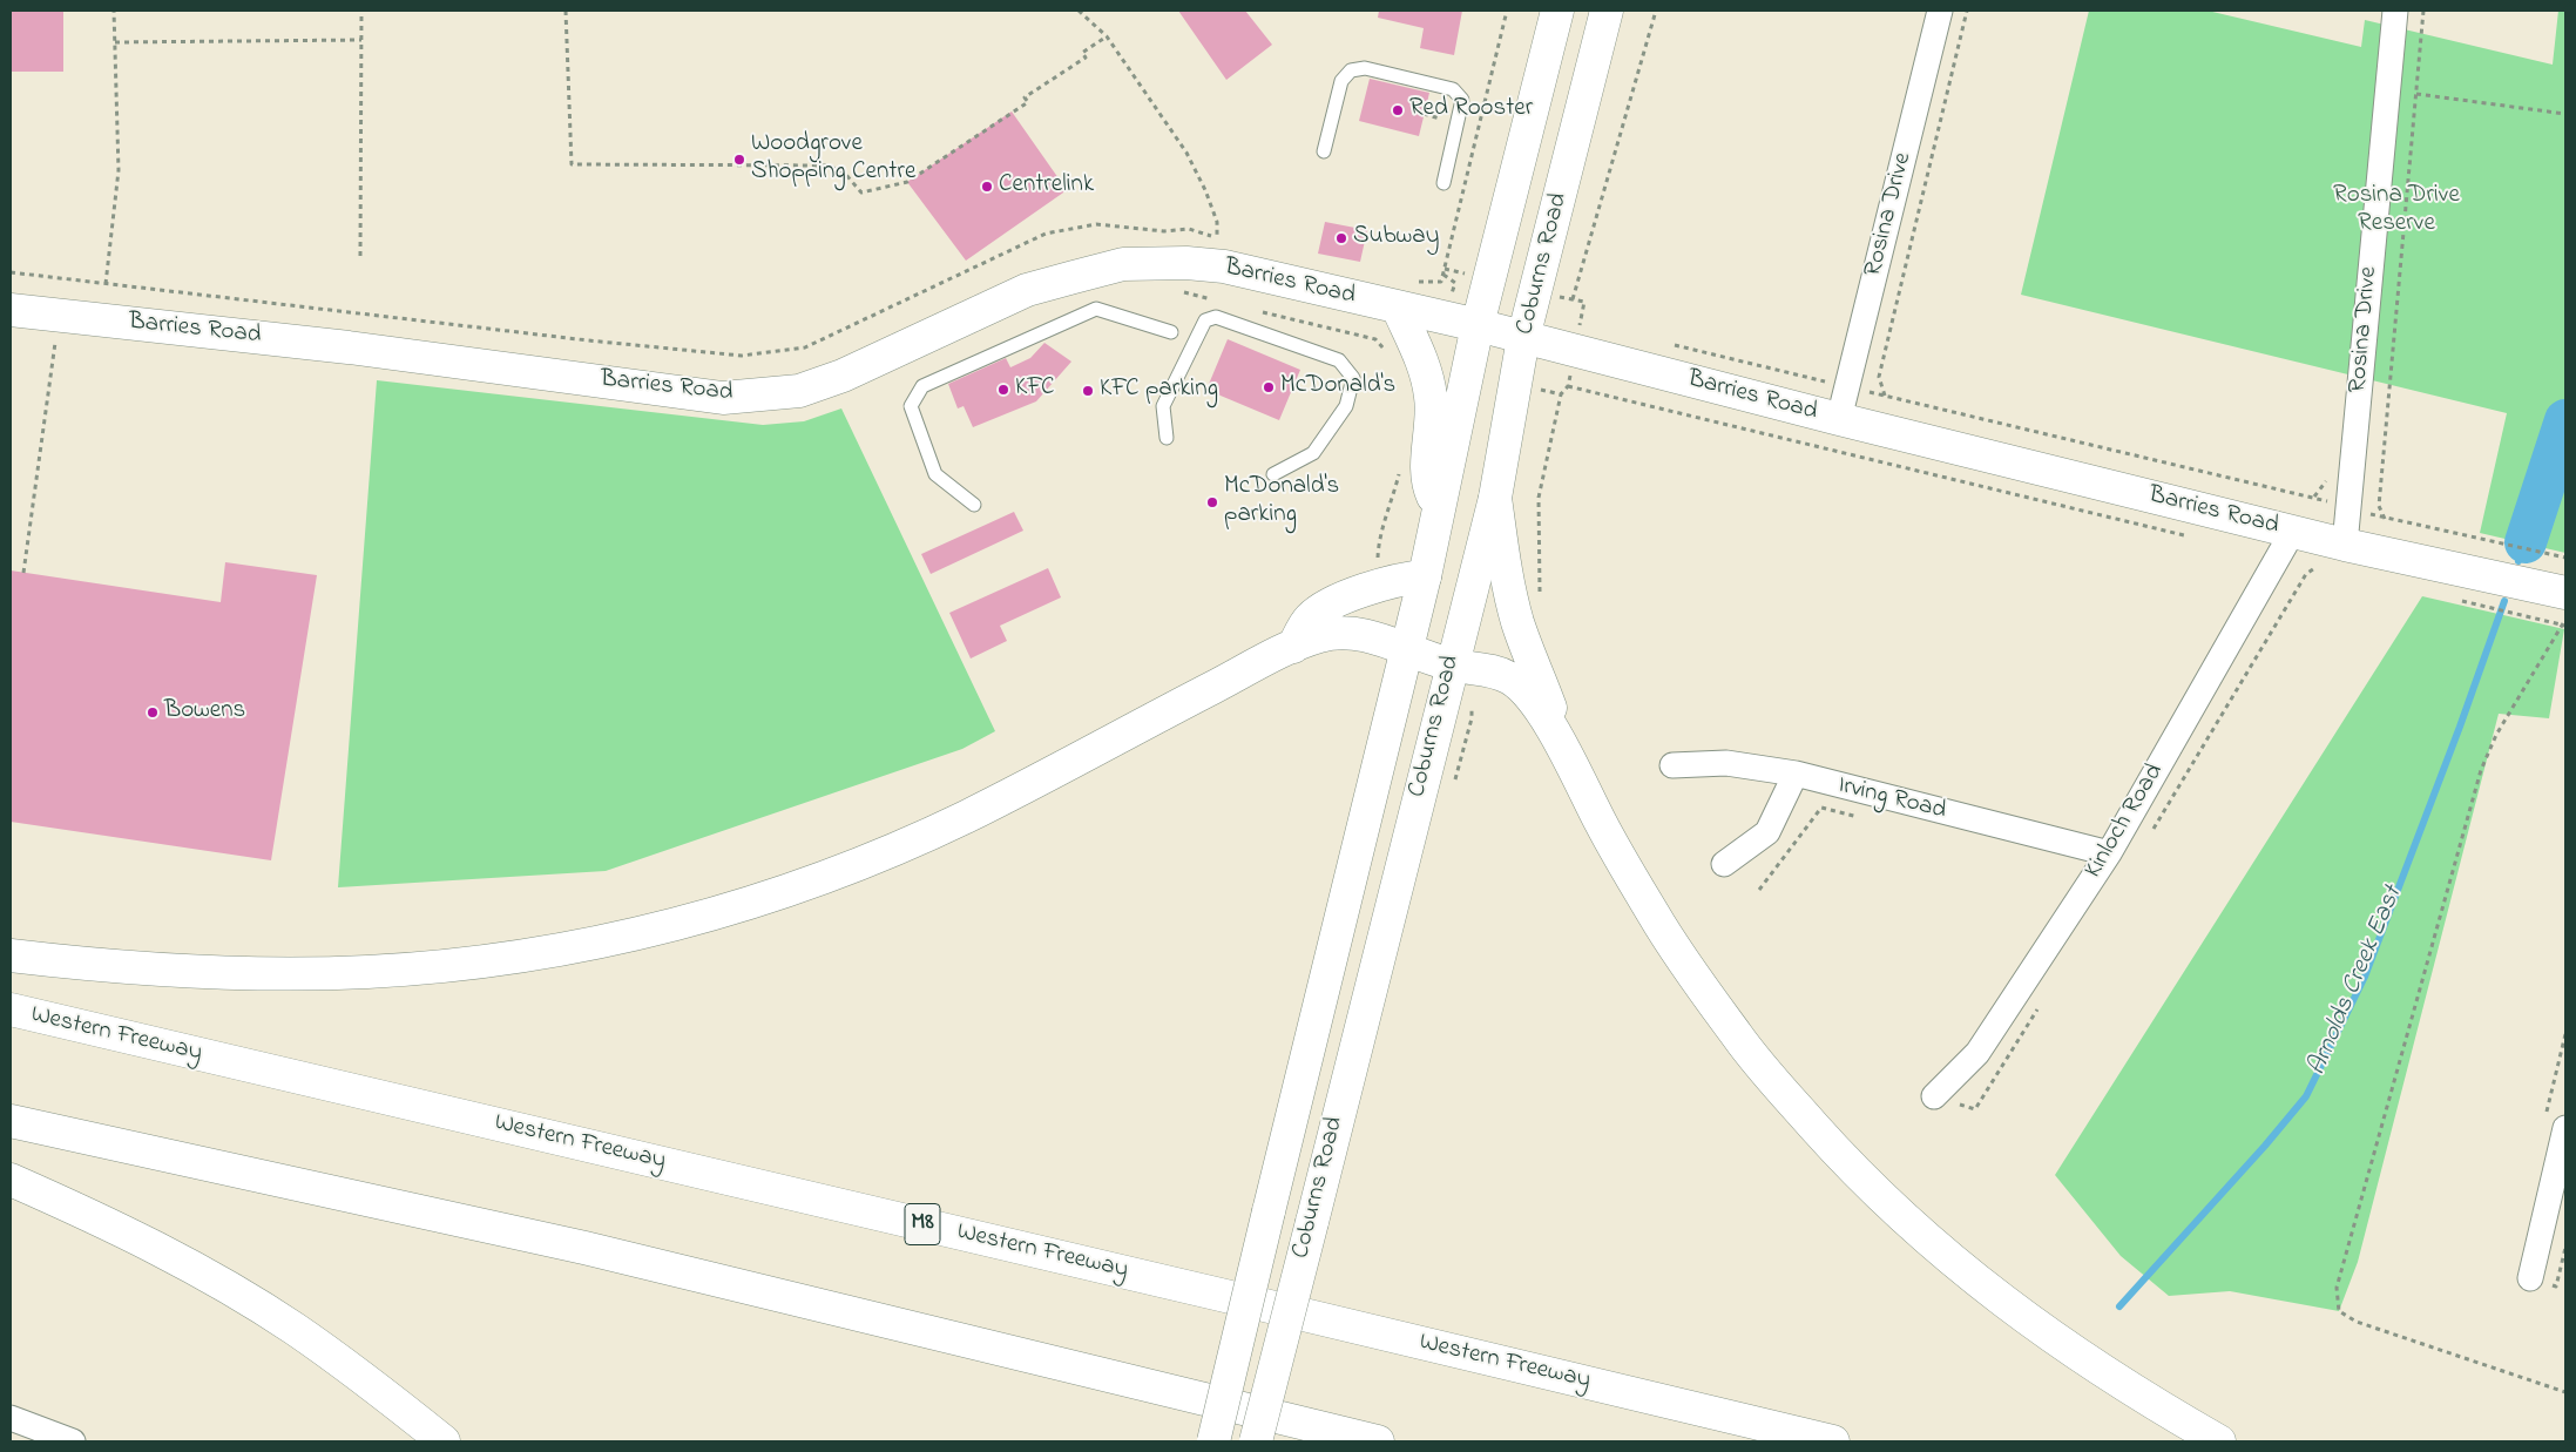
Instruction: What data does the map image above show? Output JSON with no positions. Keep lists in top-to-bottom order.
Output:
{
  "streets": {
    "main road": [
      "Coburns Road",
      "Barries Road",
      "Western Freeway",
      "M8"
    ],
    "street": ["Rosina Drive", "Irving Road", "Kinloch Road"]
  },
  "crossings": [
    ["Rosina Drive", "Barries Road"],
    ["Coburns Road", "Barries Road"],
    ["Barries Road", "Kinloch Road"],
    ["Irving Road", "Kinloch Road"]
  ],
  "water": ["Arnolds Creek East"],
  "parks": ["Rosina Drive Reserve"],
  "places": [
    "Red Rooster",
    "Woodgrove Shopping Centre",
    "Centrelink",
    "Subway",
    "McDonald's",
    "KFC",
    "KFC parking",
    "McDonald's parking",
    "Bowens"
  ]
}
